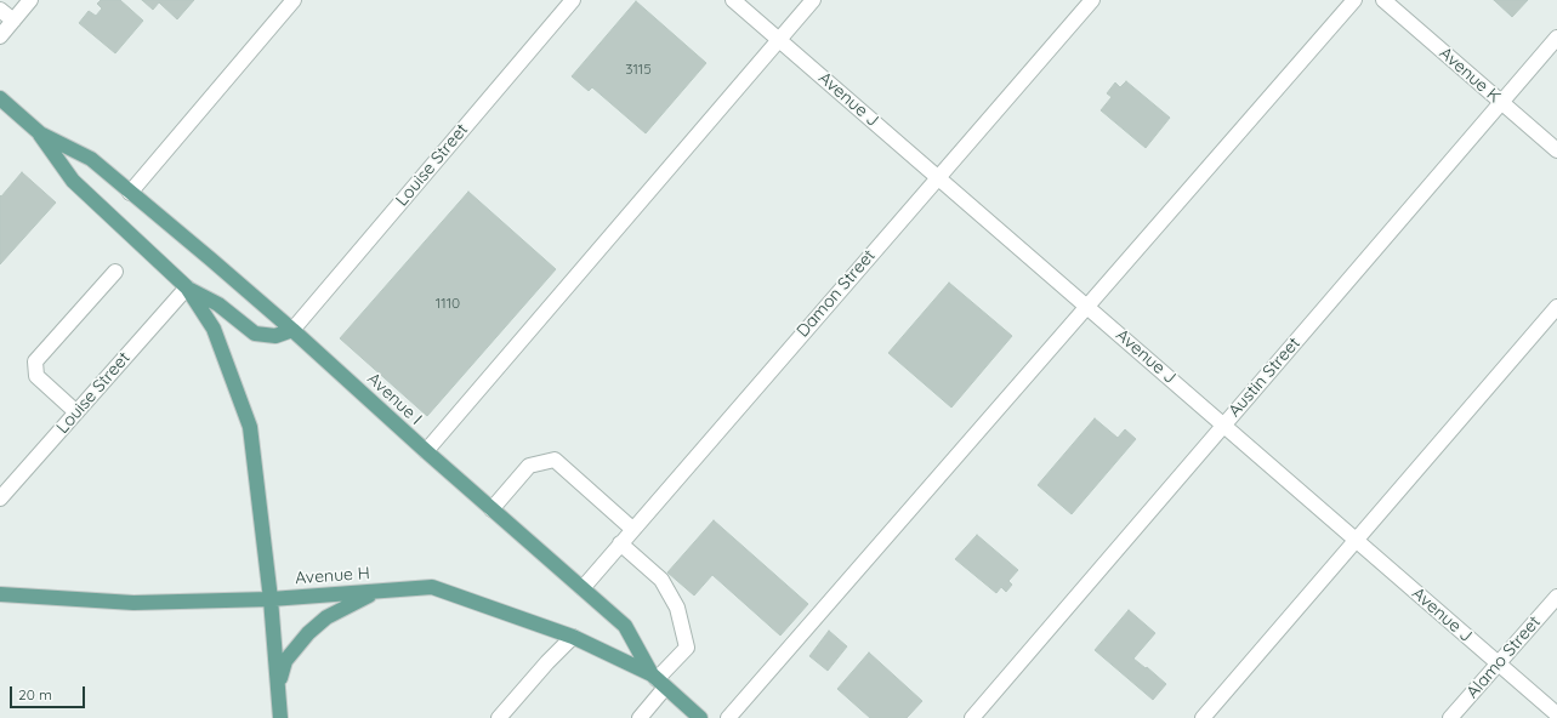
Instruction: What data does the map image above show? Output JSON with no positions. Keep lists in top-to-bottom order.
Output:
{
  "streets": {
    "main road": ["Avenue I", "Avenue H"],
    "street": [
      "Avenue K",
      "Avenue J",
      "Louise Street",
      "Damon Street",
      "Austin Street",
      "Alamo Street"
    ]
  },
  "crossings": [
    ["Avenue K", "Austin Street"],
    ["Avenue J", "Damon Street"],
    ["Avenue J", "Austin Street"],
    ["Avenue J", "Alamo Street"],
    ["Louise Street", "Avenue I"],
    ["Damon Street", "Avenue I"],
    ["Avenue I", "Avenue H"]
  ],
  "house_numbers": ["3115", "1110"],
  "scale_bar": "20 m"
}
